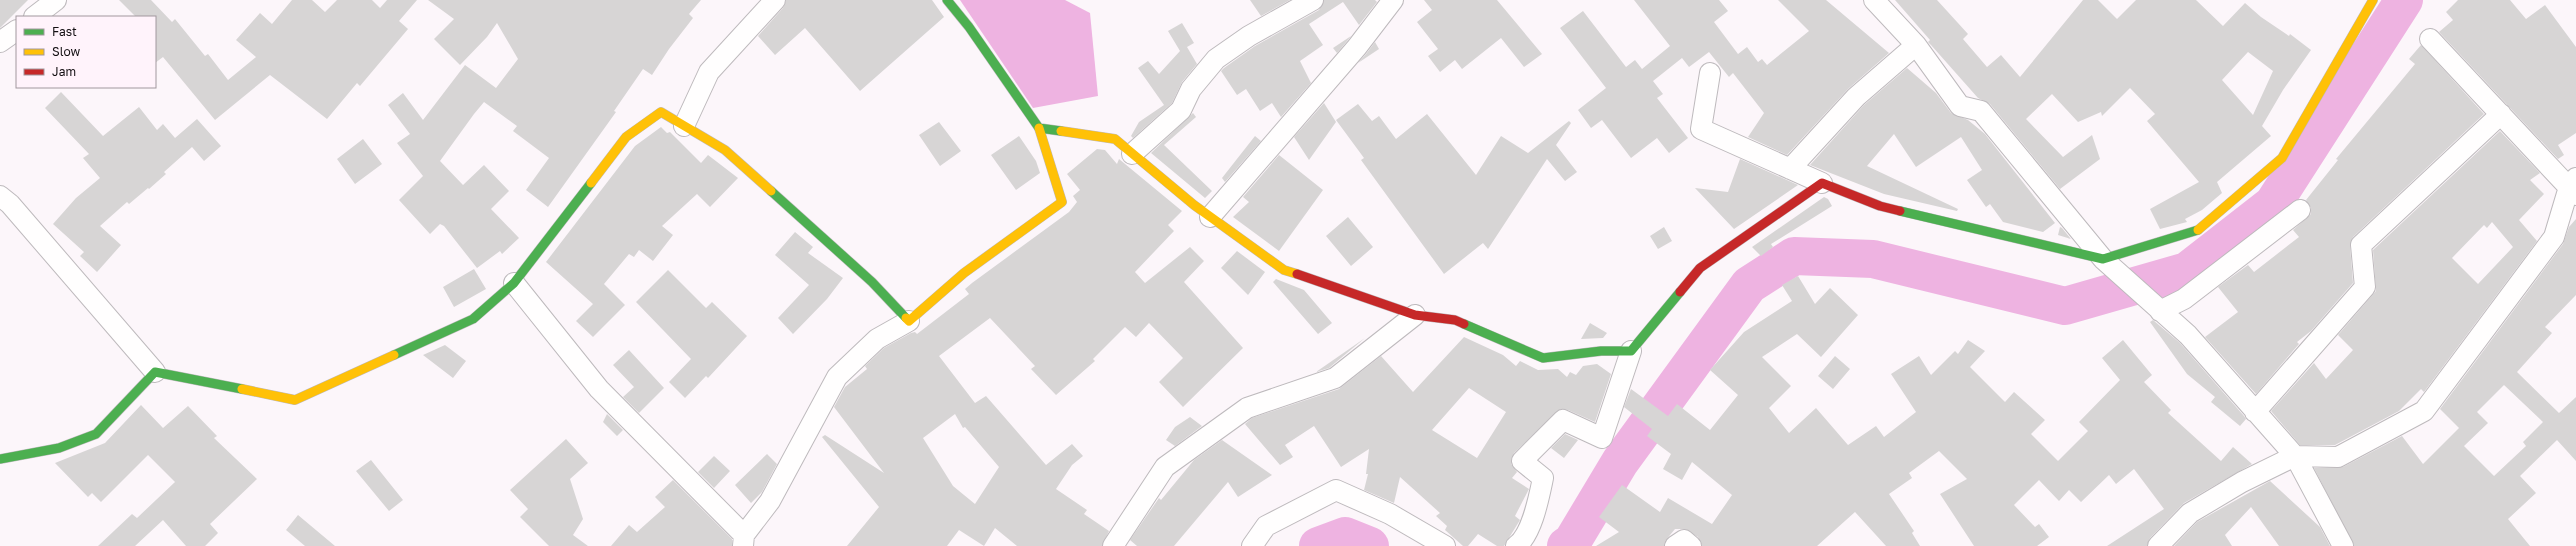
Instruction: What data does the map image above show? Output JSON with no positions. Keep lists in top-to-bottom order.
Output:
{
  "legend": ["Fast", "Slow", "Jam"]
}
